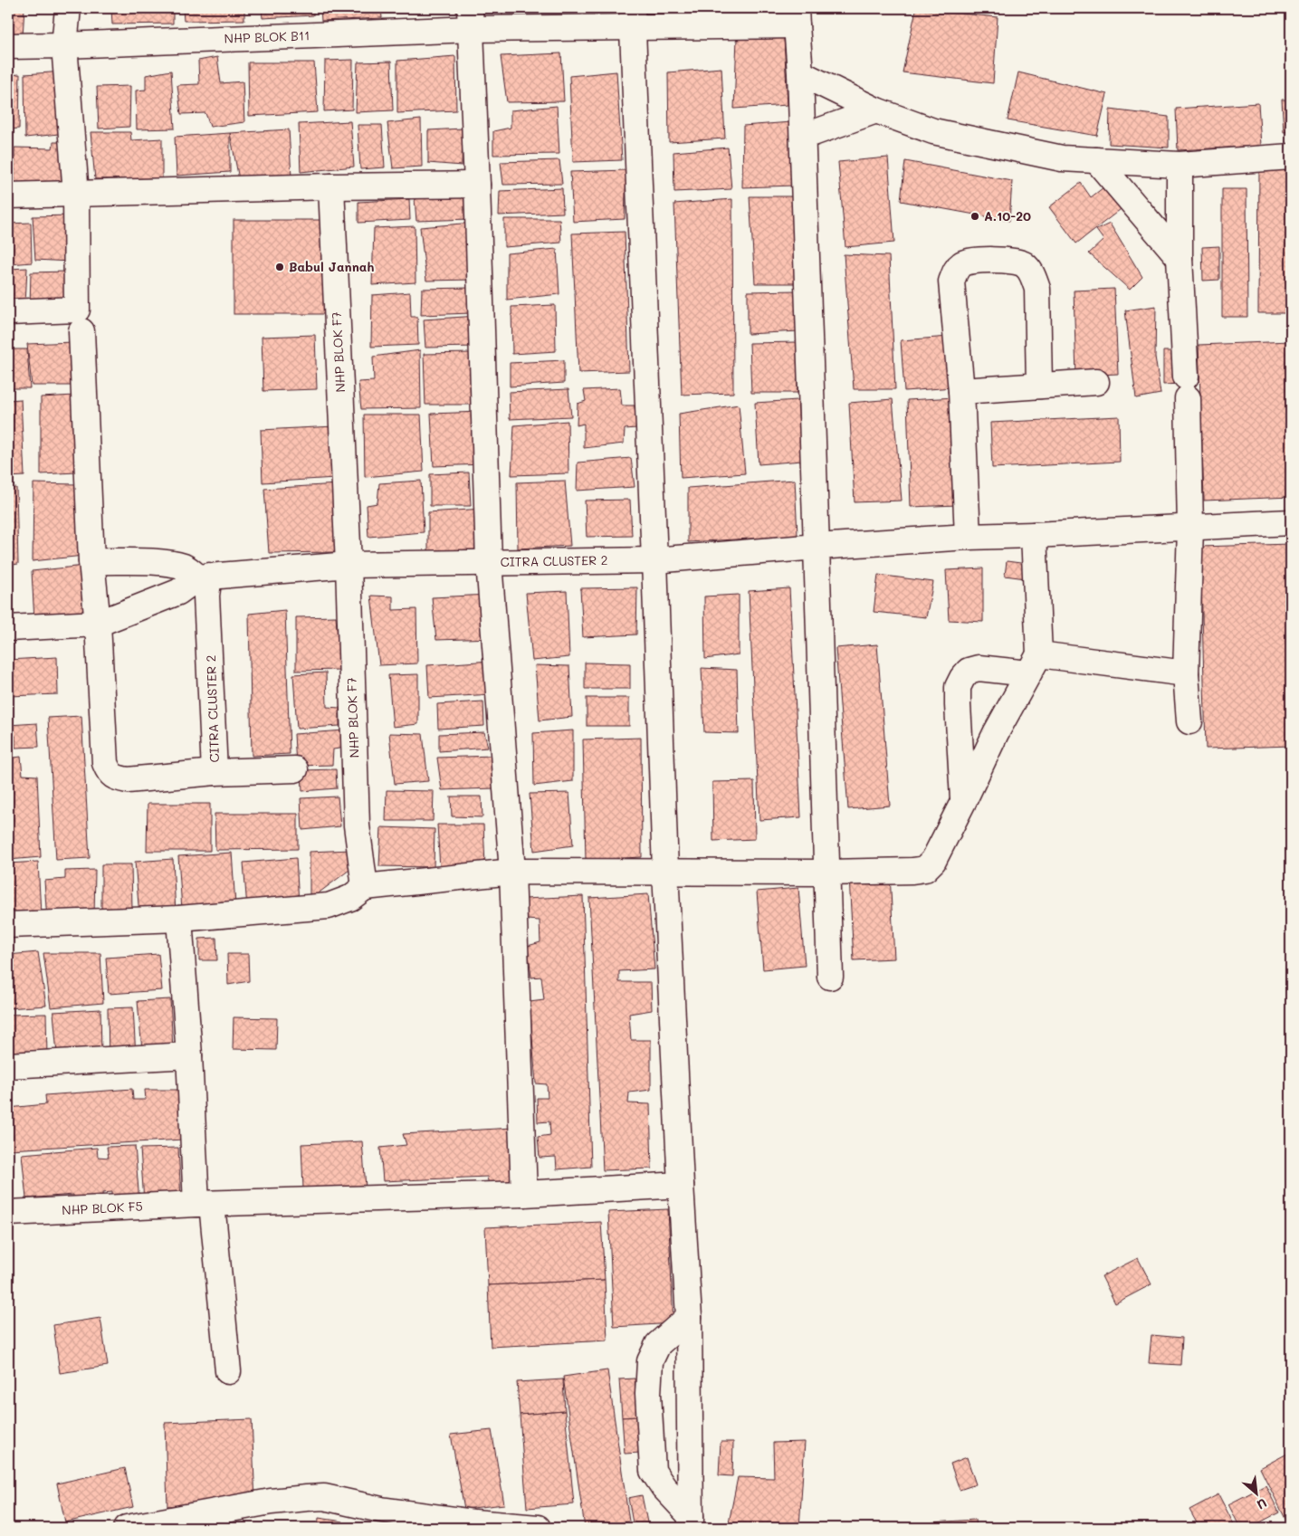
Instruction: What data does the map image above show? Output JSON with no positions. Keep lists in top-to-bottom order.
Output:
{
  "streets": {
    "street": [
      "NHP BLOK B11",
      "NHP BLOK F7",
      "CITRA CLUSTER 2",
      "NHP BLOK F5"
    ]
  },
  "crossings": [
    ["NHP BLOK B11", "CITRA CLUSTER 2"],
    ["NHP BLOK F7", "CITRA CLUSTER 2"]
  ],
  "places": ["A.10-20", "Babul Jannah"],
  "north": "bottom right"
}
